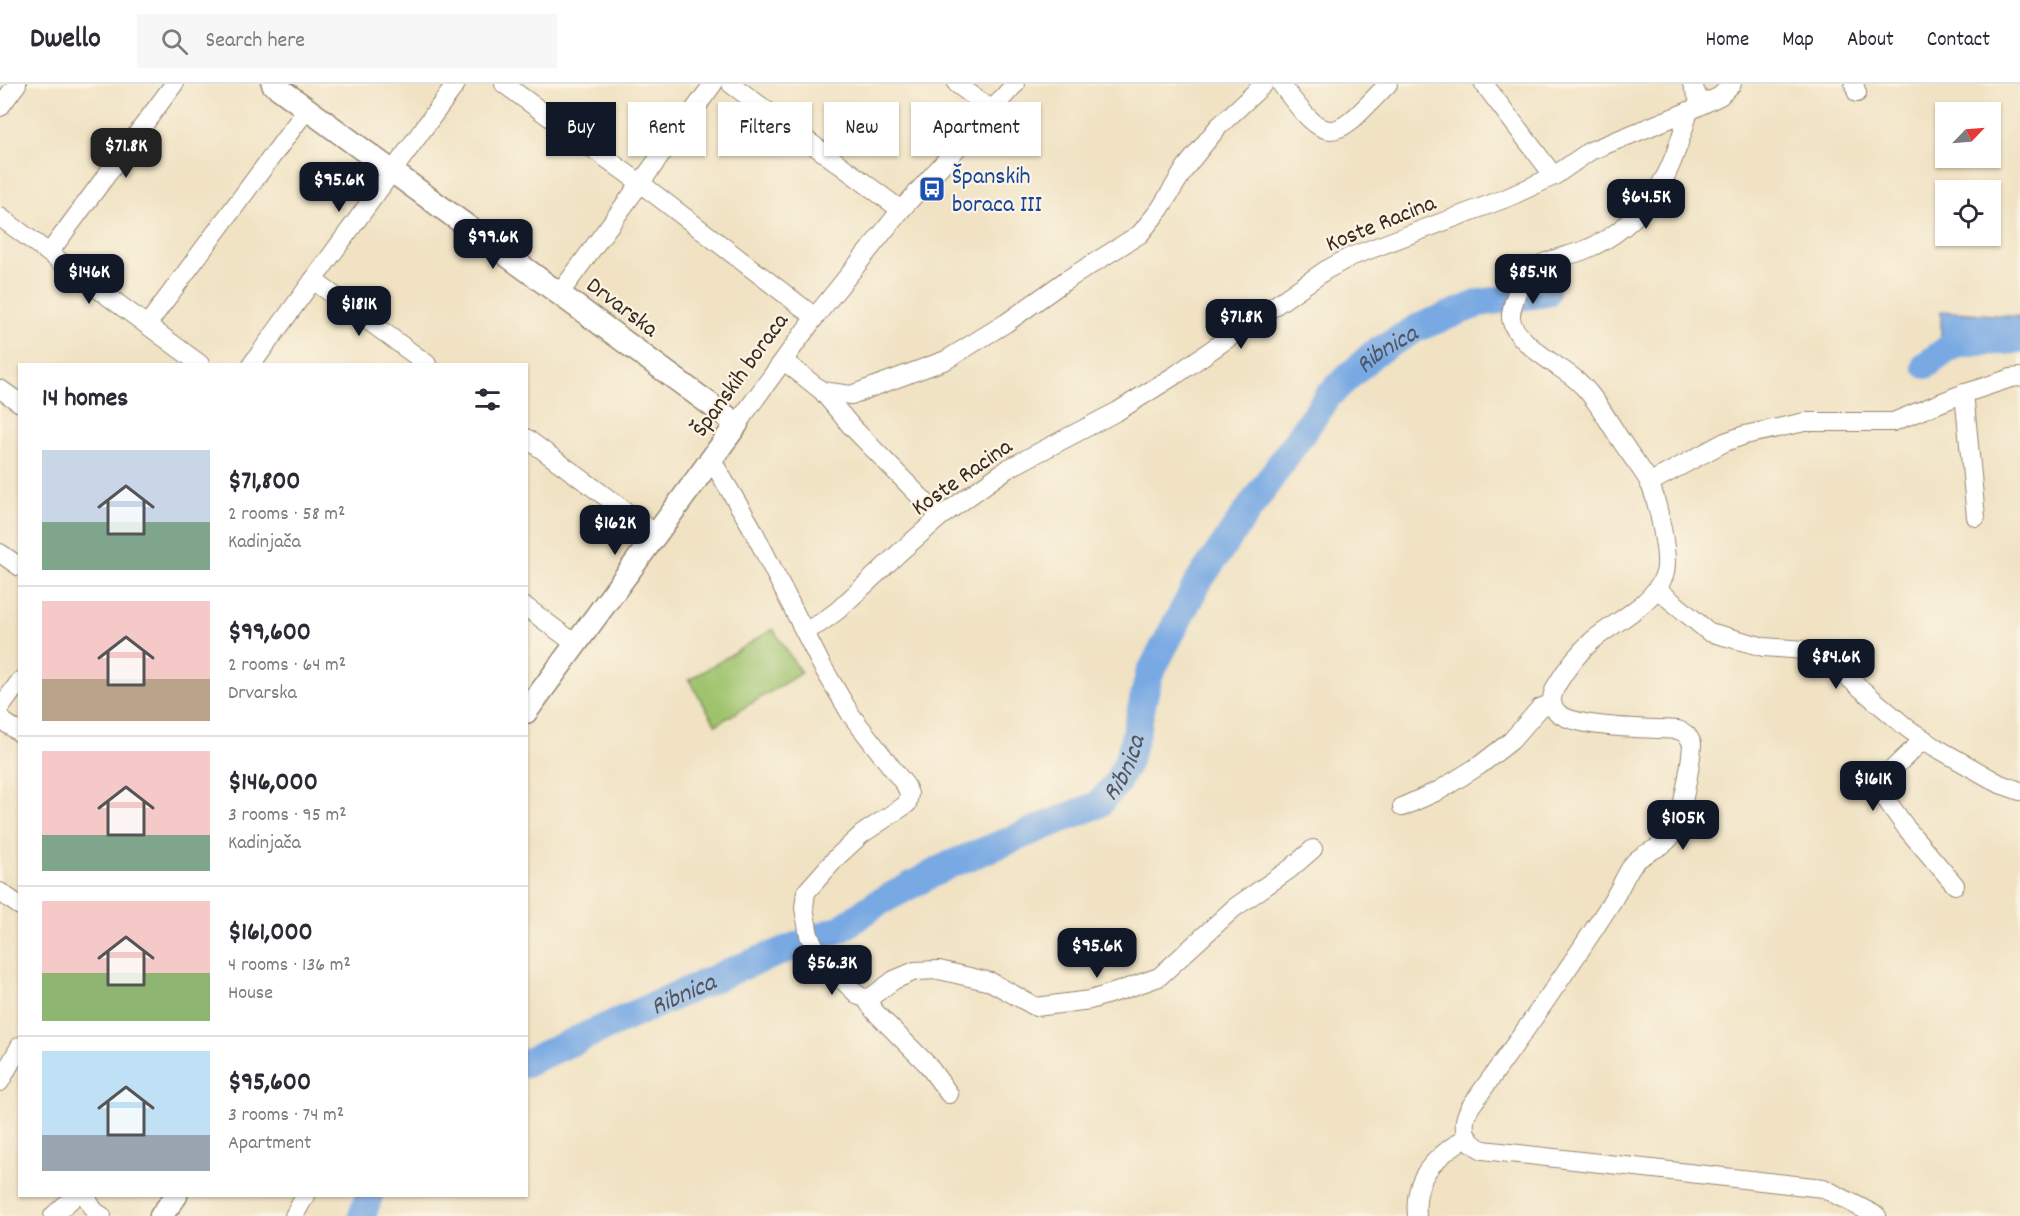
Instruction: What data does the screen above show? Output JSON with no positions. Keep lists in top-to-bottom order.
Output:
{
  "streets": {
    "main road": ["Drvarska", "Španskih boraca"],
    "street": ["Koste Racina"]
  },
  "crossings": [
    ["Drvarska", "Španskih boraca"]
  ],
  "water": ["Ribnica"],
  "places": {
    "bus stop": ["Španskih boraca III"]
  },
  "north": "top right",
  "page": {
    "header": "Dwello",
    "search": "Search here",
    "nav": [
      "Home",
      "Map",
      "About",
      "Contact"
    ],
    "chip": [
      "Buy",
      "Rent",
      "Filters",
      "New",
      "Apartment"
    ],
    "price": [
      "$71.8K",
      "$95.6K",
      "$64.5K",
      "$99.6K",
      "$146K",
      "$85.4K",
      "$181K",
      "$71.8K",
      "$162K",
      "$84.6K",
      "$161K",
      "$105K",
      "$95.6K",
      "$56.3K"
    ],
    "heading": "14 homes",
    "list": [
      {
        "name": "$71,800",
        "note": "2 rooms · 58 m² · Kadinjača"
      },
      {
        "name": "$99,600",
        "note": "2 rooms · 64 m² · Drvarska"
      },
      {
        "name": "$146,000",
        "note": "3 rooms · 95 m² · Kadinjača"
      },
      {
        "name": "$161,000",
        "note": "4 rooms · 136 m² · House"
      },
      {
        "name": "$95,600",
        "note": "3 rooms · 74 m² · Apartment"
      }
    ]
  }
}
